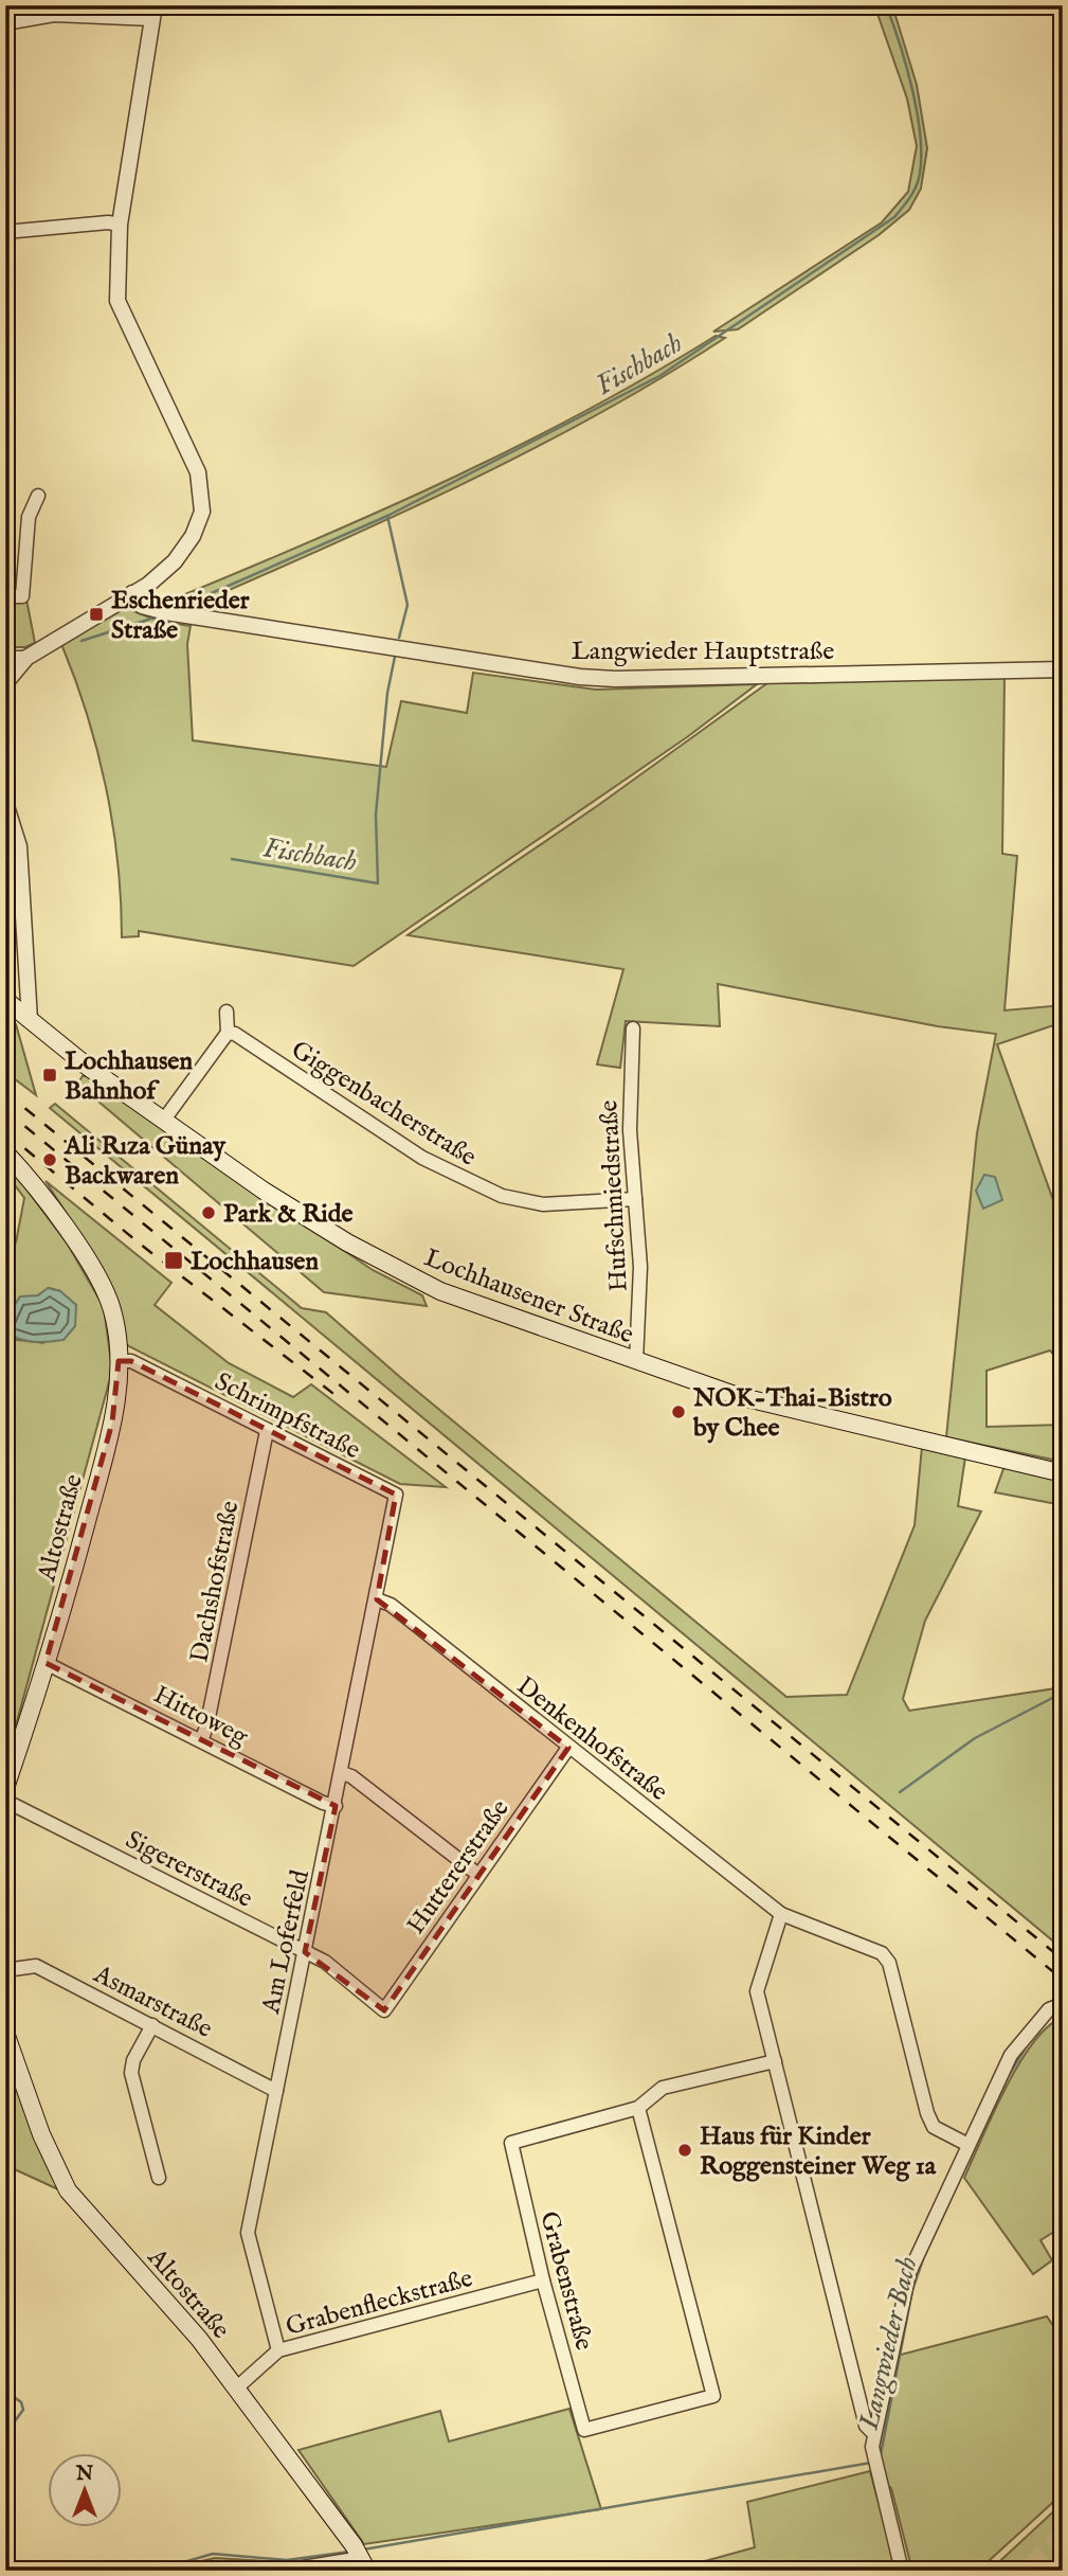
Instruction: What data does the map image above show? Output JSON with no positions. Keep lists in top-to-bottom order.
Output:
{
  "streets": {
    "main road": ["Lochhausener Straße", "Altostraße"],
    "street": [
      "Langwieder Hauptstraße",
      "Giggenbacherstraße",
      "Hufschmiedstraße",
      "Schrimpfstraße",
      "Dachshofstraße",
      "Hittoweg",
      "Denkenhofstraße",
      "Huttererstraße",
      "Sigererstraße",
      "Am Loferfeld",
      "Asmarstraße",
      "Grabenstraße",
      "Grabenfleckstraße"
    ]
  },
  "crossings": [
    ["Giggenbacherstraße", "Hufschmiedstraße"],
    ["Hufschmiedstraße", "Lochhausener Straße"],
    ["Schrimpfstraße", "Altostraße"],
    ["Schrimpfstraße", "Dachshofstraße"],
    ["Schrimpfstraße", "Am Loferfeld"],
    ["Altostraße", "Hittoweg"],
    ["Altostraße", "Grabenfleckstraße"],
    ["Dachshofstraße", "Hittoweg"],
    ["Hittoweg", "Am Loferfeld"],
    ["Denkenhofstraße", "Huttererstraße"],
    ["Denkenhofstraße", "Am Loferfeld"],
    ["Huttererstraße", "Sigererstraße"],
    ["Sigererstraße", "Am Loferfeld"],
    ["Am Loferfeld", "Asmarstraße"],
    ["Am Loferfeld", "Grabenfleckstraße"],
    ["Grabenstraße", "Grabenfleckstraße"]
  ],
  "water": ["Fischbach", "Langwieder Bach"],
  "places": {
    "transit": ["Eschenrieder Straße", "Lochhausen Bahnhof", "Lochhausen"],
    "other": [
      "Ali Rıza Günay Backwaren",
      "Park & Ride",
      "NOK-Thai-Bistro by Chee",
      "Haus für Kinder Roggensteiner Weg 1a"
    ]
  },
  "north": "top"
}
